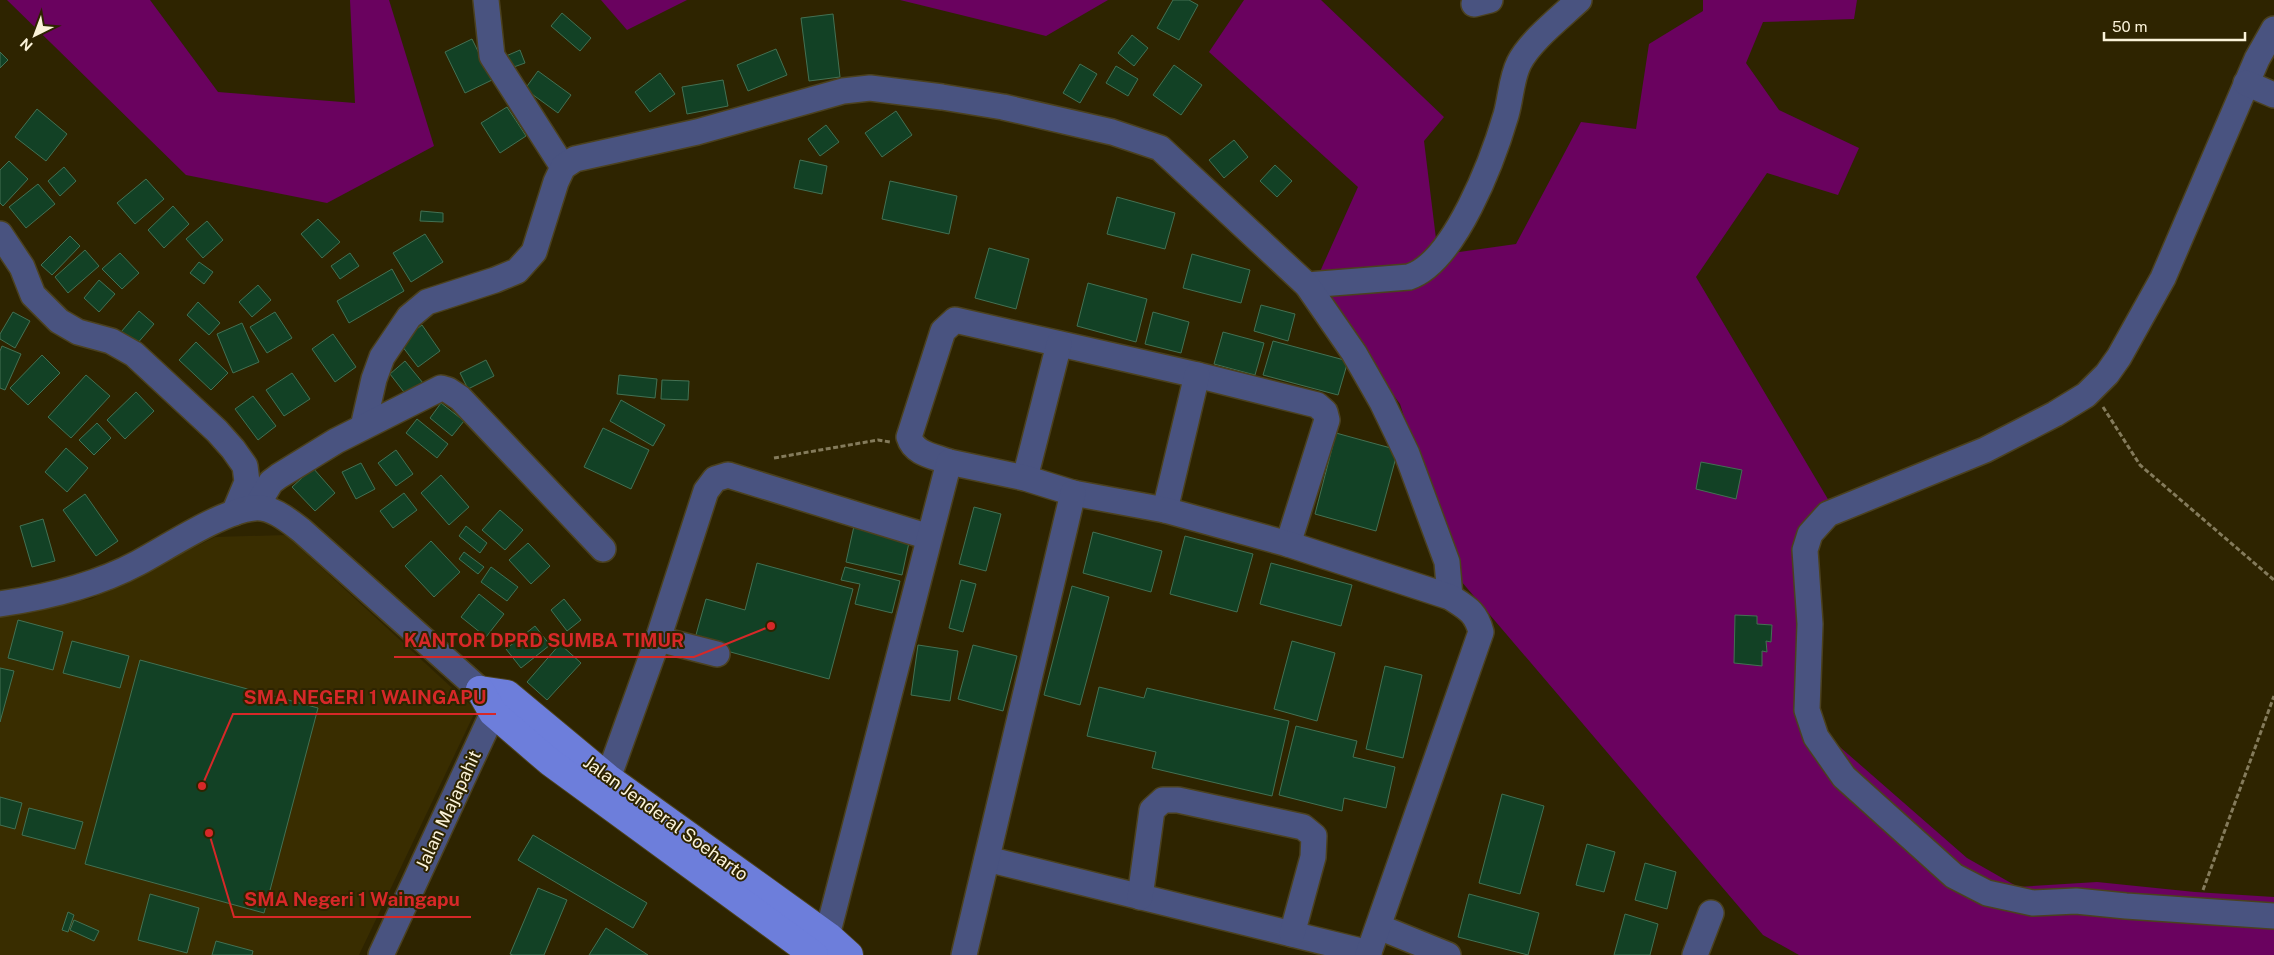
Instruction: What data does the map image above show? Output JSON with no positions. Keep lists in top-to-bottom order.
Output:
{
  "streets": {
    "main road": ["Jalan Jenderal Soeharto"],
    "street": ["Jalan Majapahit"]
  },
  "crossings": [
    ["Jalan Majapahit", "Jalan Jenderal Soeharto"]
  ],
  "places": ["KANTOR DPRD SUMBA TIMUR", "SMA NEGERI 1 WAINGAPU", "SMA Negeri 1 Waingapu"],
  "scale_bar": "50 m",
  "north": "bottom left"
}
